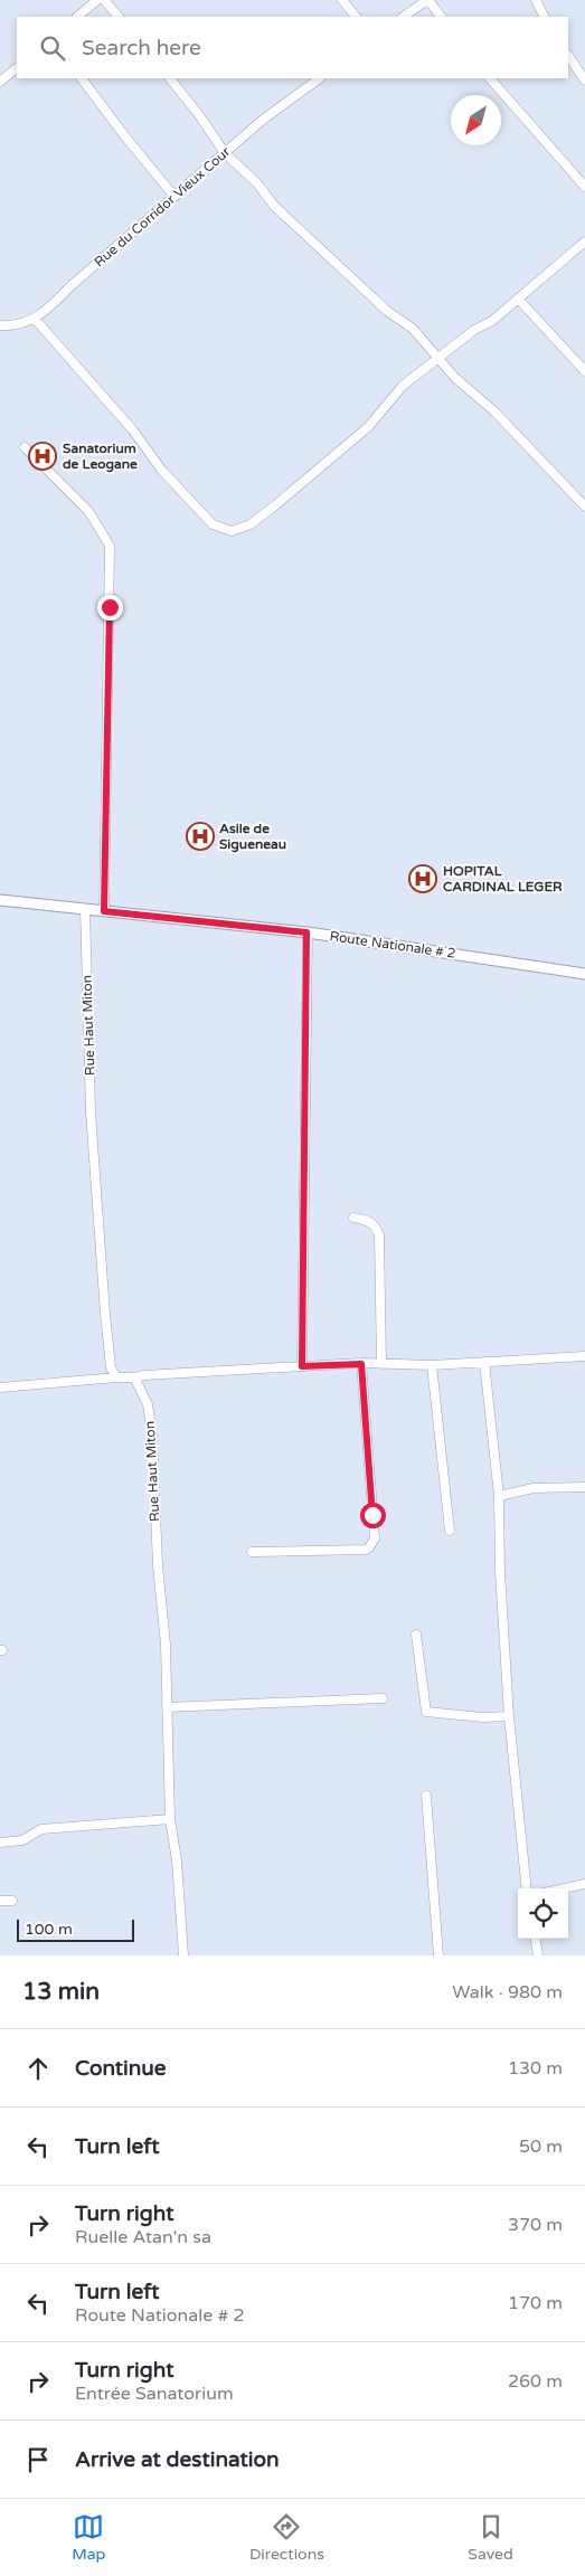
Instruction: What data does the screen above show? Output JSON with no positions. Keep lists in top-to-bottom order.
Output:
{
  "streets": {
    "main road": ["Route Nationale # 2"],
    "street": ["Rue du Corridor Vieux Cour", "Rue Haut Miton"]
  },
  "crossings": [
    ["Route Nationale # 2", "Rue Haut Miton"]
  ],
  "places": {
    "hospital": ["Sanatorium de Leogane", "Asile de Sigueneau", "HOPITAL CARDINAL LEGER"]
  },
  "scale_bar": "100 m",
  "north": "bottom left",
  "page": {
    "search": "Search here",
    "scale": "100 m",
    "heading": ["13 min", "Walk · 980 m"],
    "list": [
      ["Continue", "130 m"],
      ["Turn left", "50 m"],
      ["Turn right", "Ruelle Atan'n sa", "370 m"],
      ["Turn left", "Route Nationale # 2", "170 m"],
      ["Turn right", "Entrée Sanatorium", "260 m"],
      "Arrive at destination"
    ],
    "nav": ["Map", "Directions", "Saved"]
  }
}
